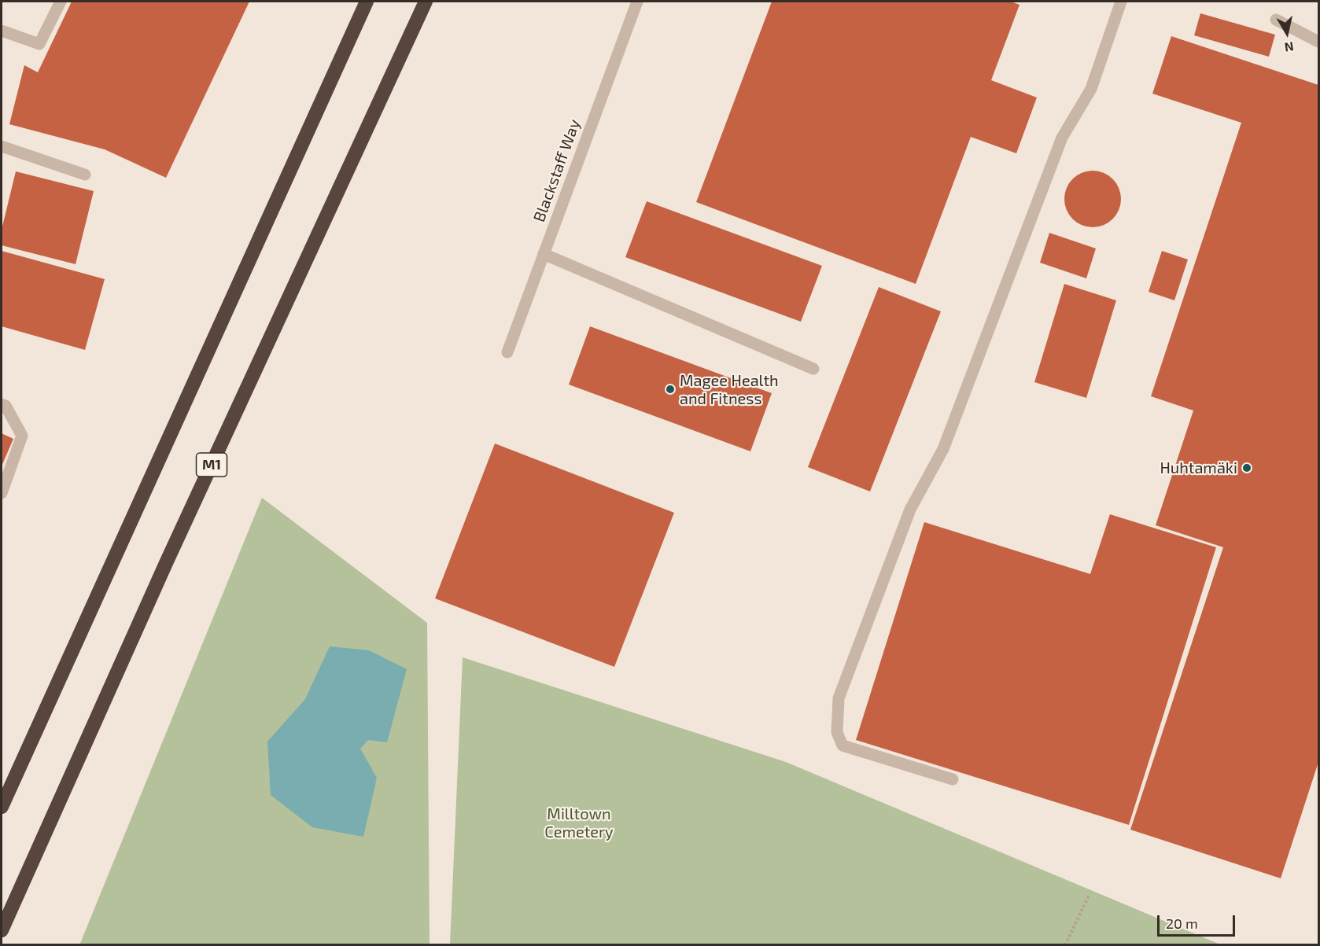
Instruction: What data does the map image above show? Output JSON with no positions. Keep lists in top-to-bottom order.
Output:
{
  "streets": {
    "highway": ["M1"],
    "street": ["Blackstaff Way"]
  },
  "parks": ["Milltown Cemetery"],
  "places": ["Magee Health and Fitness", "Huhtamäki"],
  "scale_bar": "20 m",
  "north": "bottom"
}
